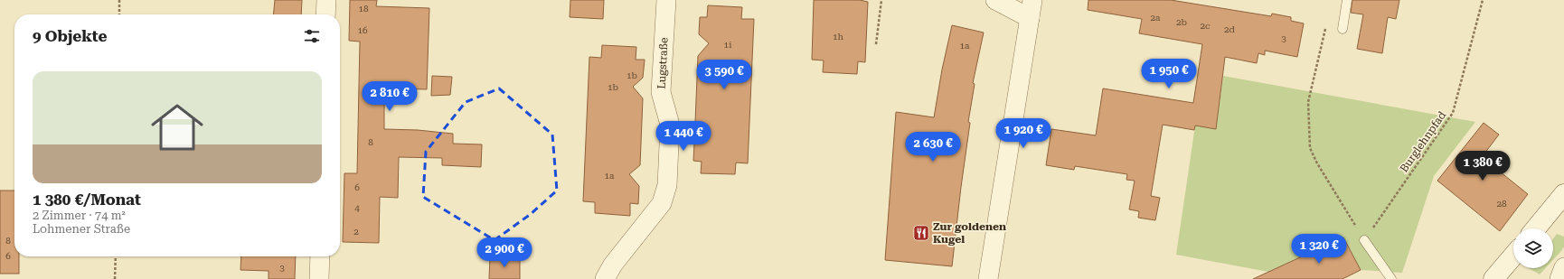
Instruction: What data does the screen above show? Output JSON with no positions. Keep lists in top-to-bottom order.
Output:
{
  "streets": {
    "street": ["Lugstraße"],
    "path": ["Burglehnpfad"]
  },
  "places": {
    "restaurant": ["Zur goldenen Kugel"]
  },
  "house_numbers": [
    "18",
    "2a",
    "2b",
    "2c",
    "2d",
    "16",
    "1h",
    "3",
    "1i",
    "1a",
    "1b",
    "1b",
    "8",
    "1a",
    "6",
    "28",
    "4",
    "2",
    "8",
    "6",
    "3"
  ],
  "page": {
    "heading": "9 Objekte",
    "list": [
      {
        "name": "1 380 €/Monat",
        "note": "2 Zimmer · 74 m² · Lohmener Straße"
      }
    ],
    "price": [
      "1 950 €",
      "3 590 €",
      "2 810 €",
      "1 920 €",
      "1 440 €",
      "2 630 €",
      "1 380 €",
      "1 320 €",
      "2 900 €"
    ]
  }
}
